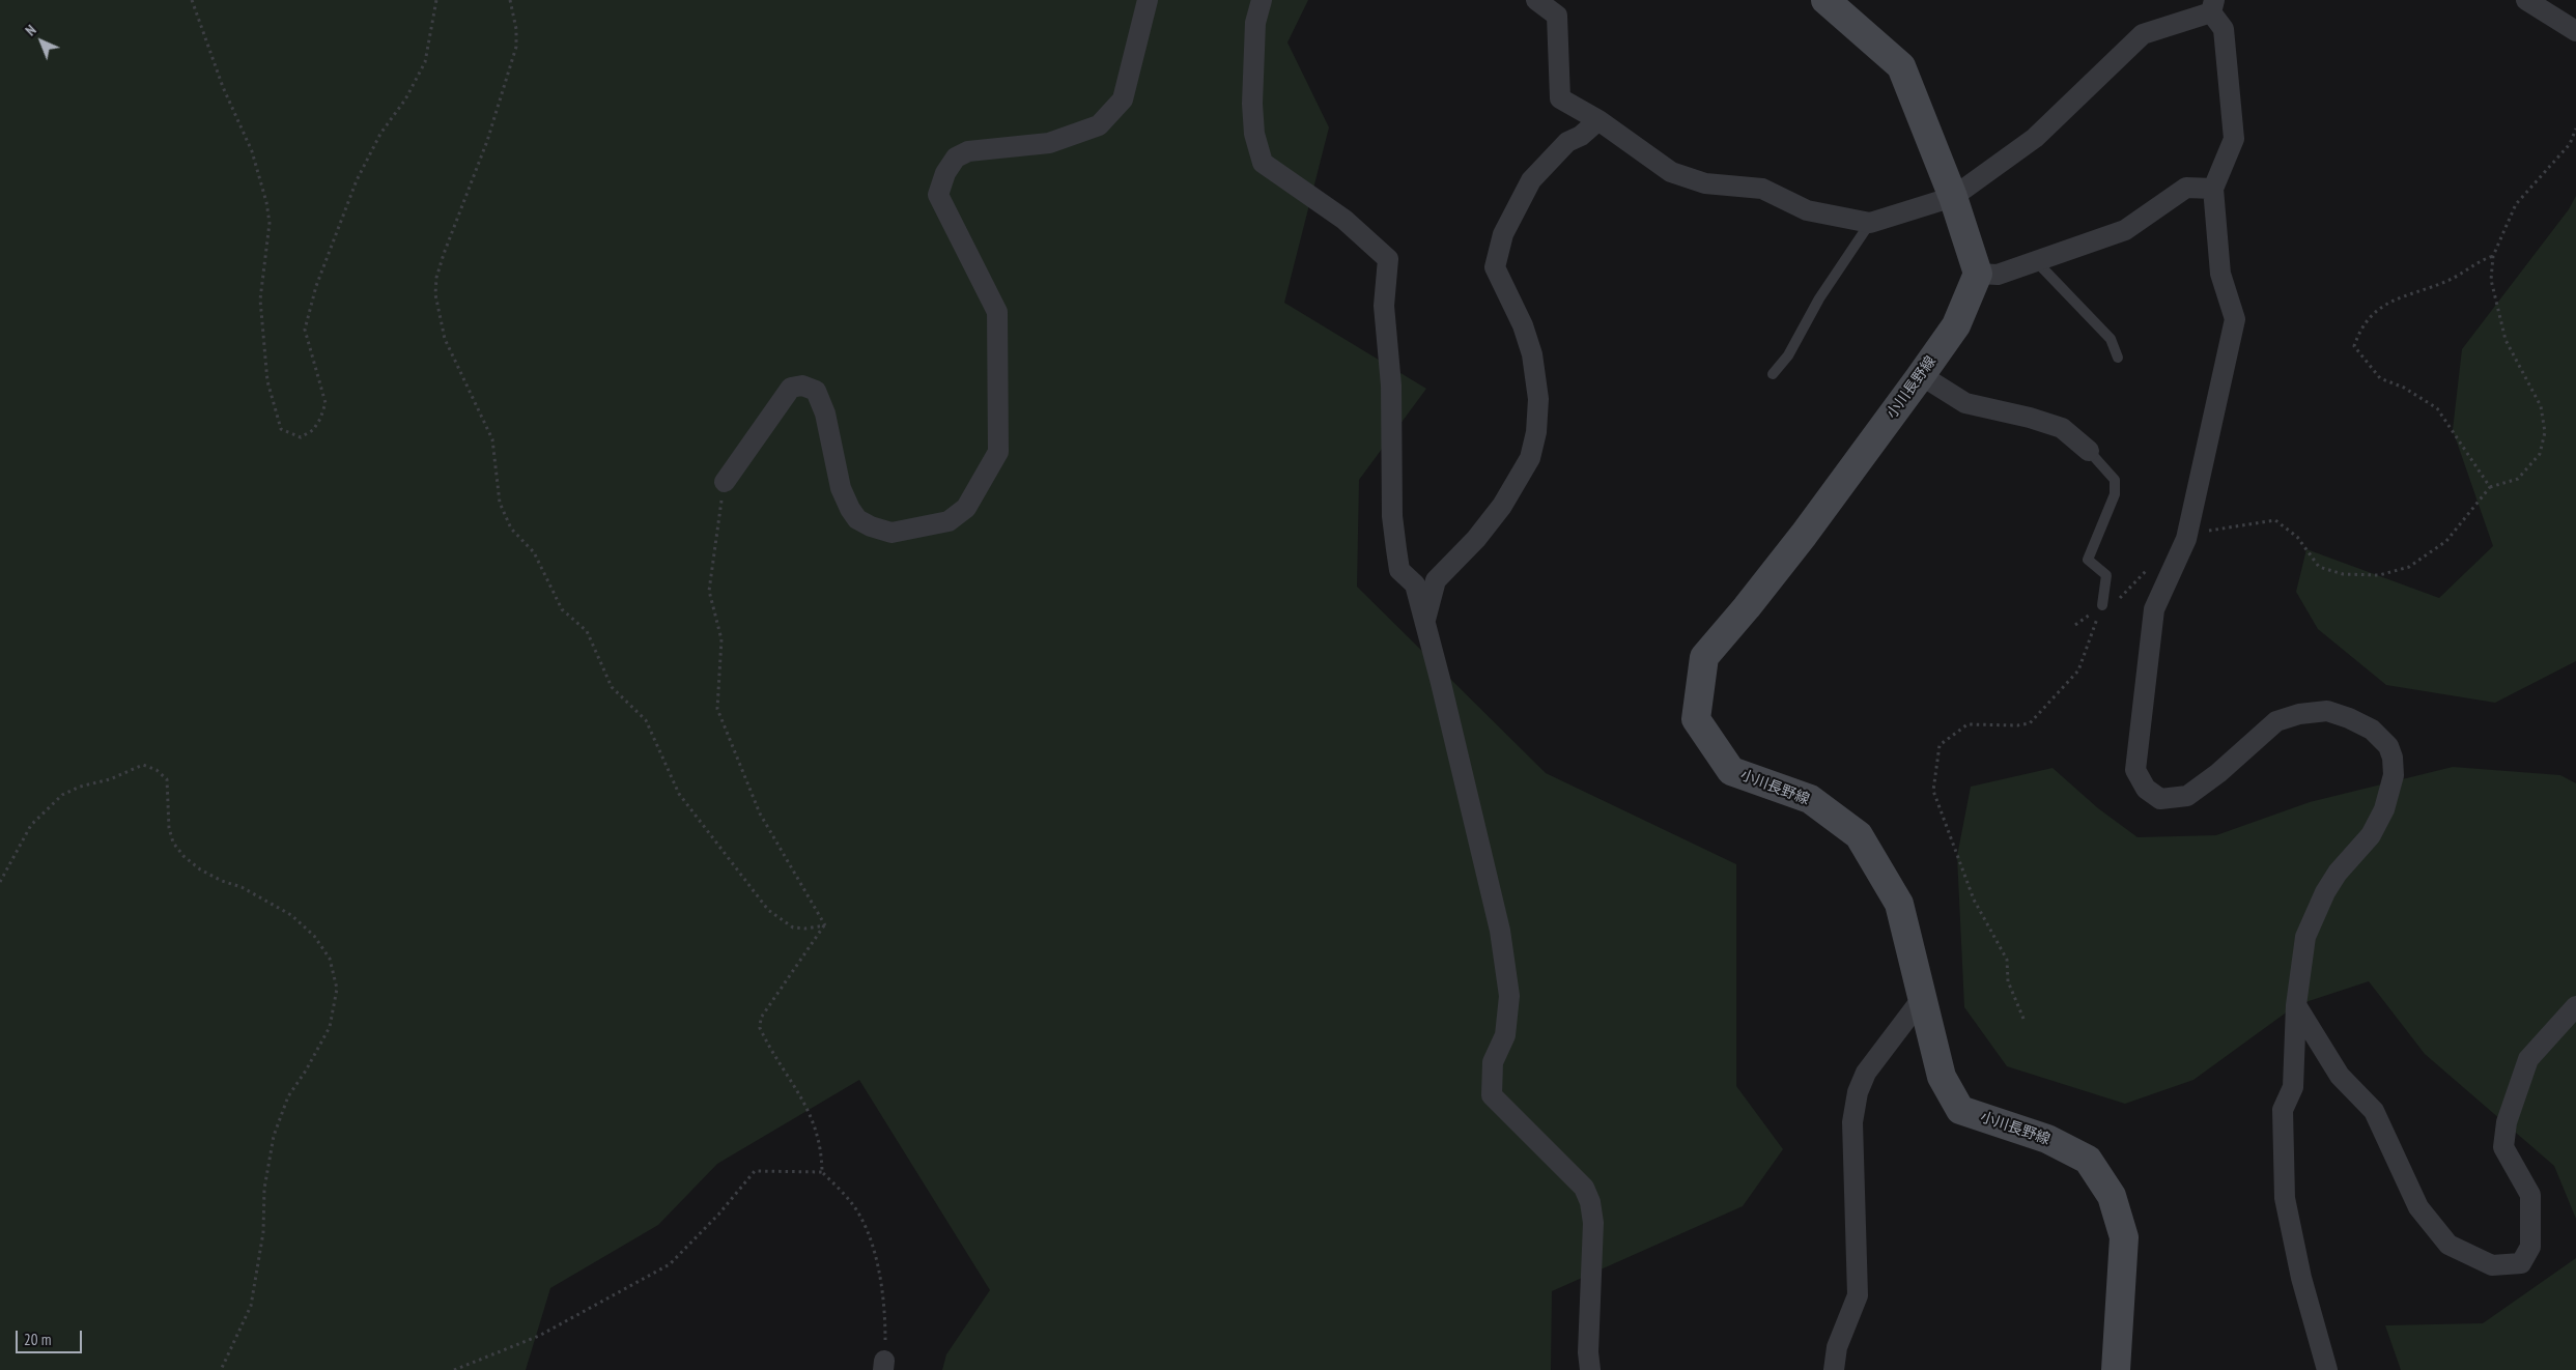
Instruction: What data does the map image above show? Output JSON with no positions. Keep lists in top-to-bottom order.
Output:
{
  "streets": {
    "main road": ["小川長野線"]
  },
  "scale_bar": "20 m",
  "north": "top left"
}
